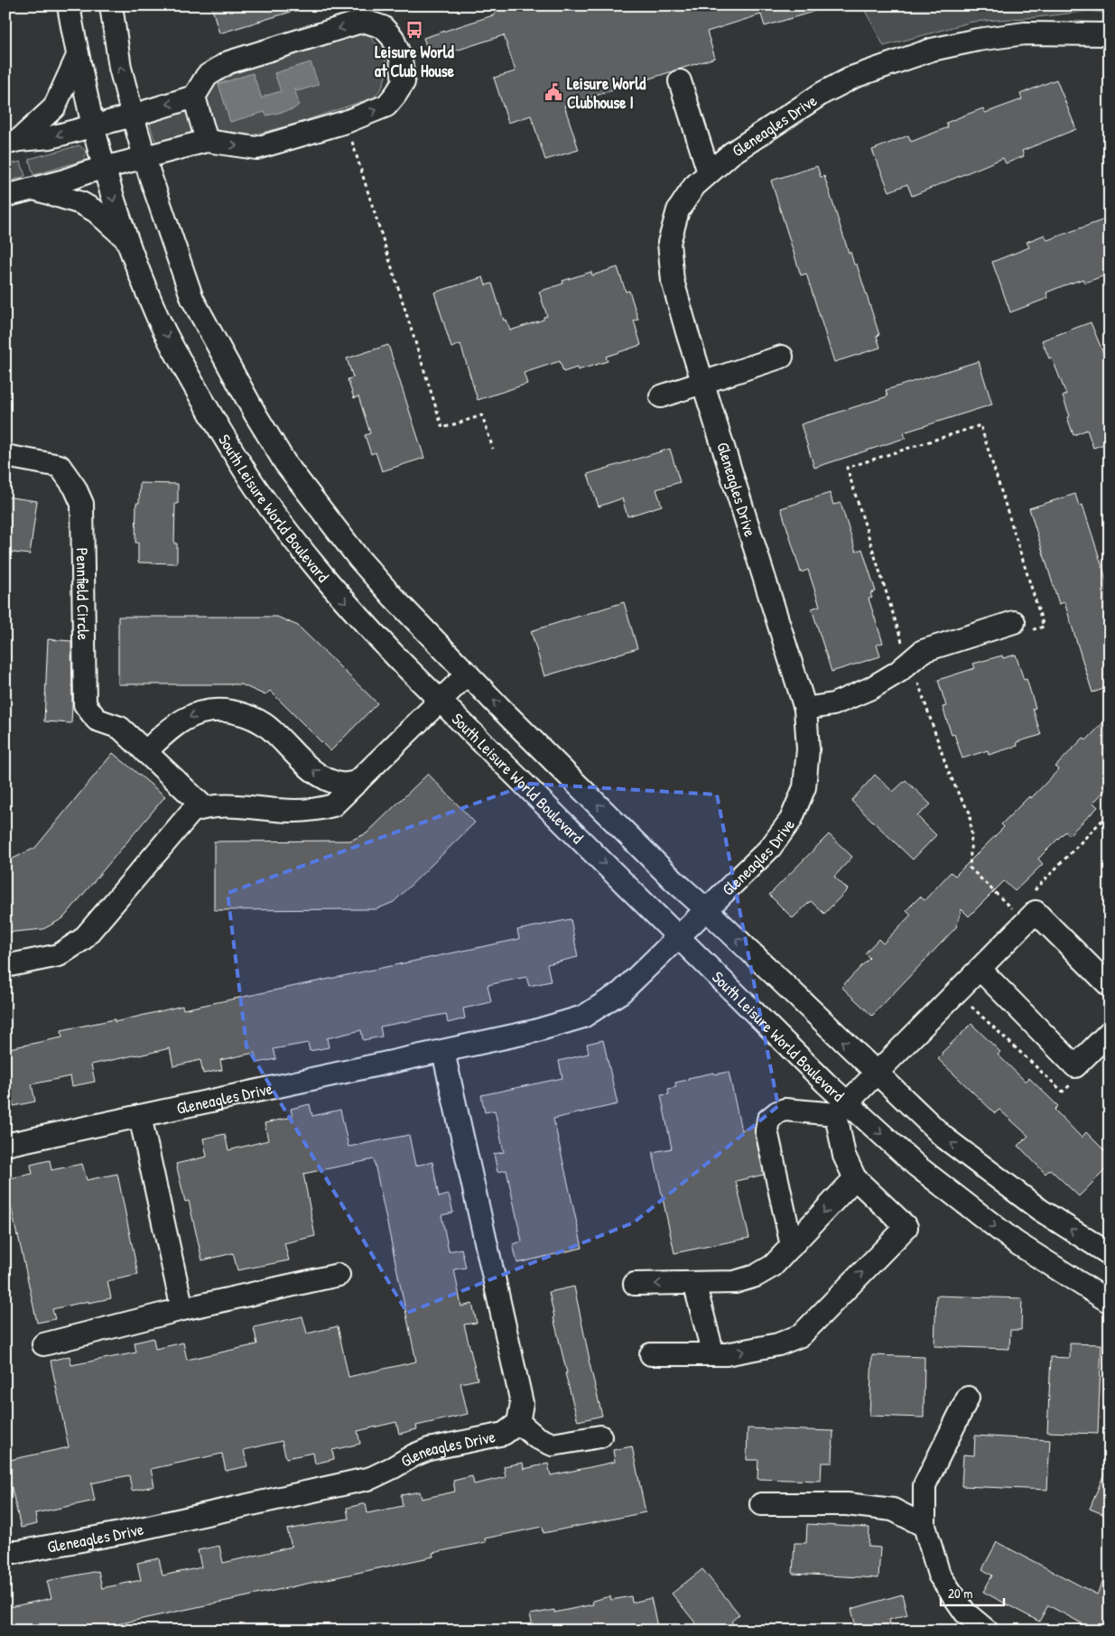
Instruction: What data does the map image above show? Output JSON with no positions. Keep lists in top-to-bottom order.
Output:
{
  "streets": {
    "street": ["Gleneagles Drive", "South Leisure World Boulevard", "Pennfield Circle"]
  },
  "crossings": [
    ["Gleneagles Drive", "South Leisure World Boulevard"]
  ],
  "places": {
    "bus stop": ["Leisure World at Club House"],
    "public building": ["Leisure World Clubhouse I"]
  },
  "scale_bar": "20 m"
}
